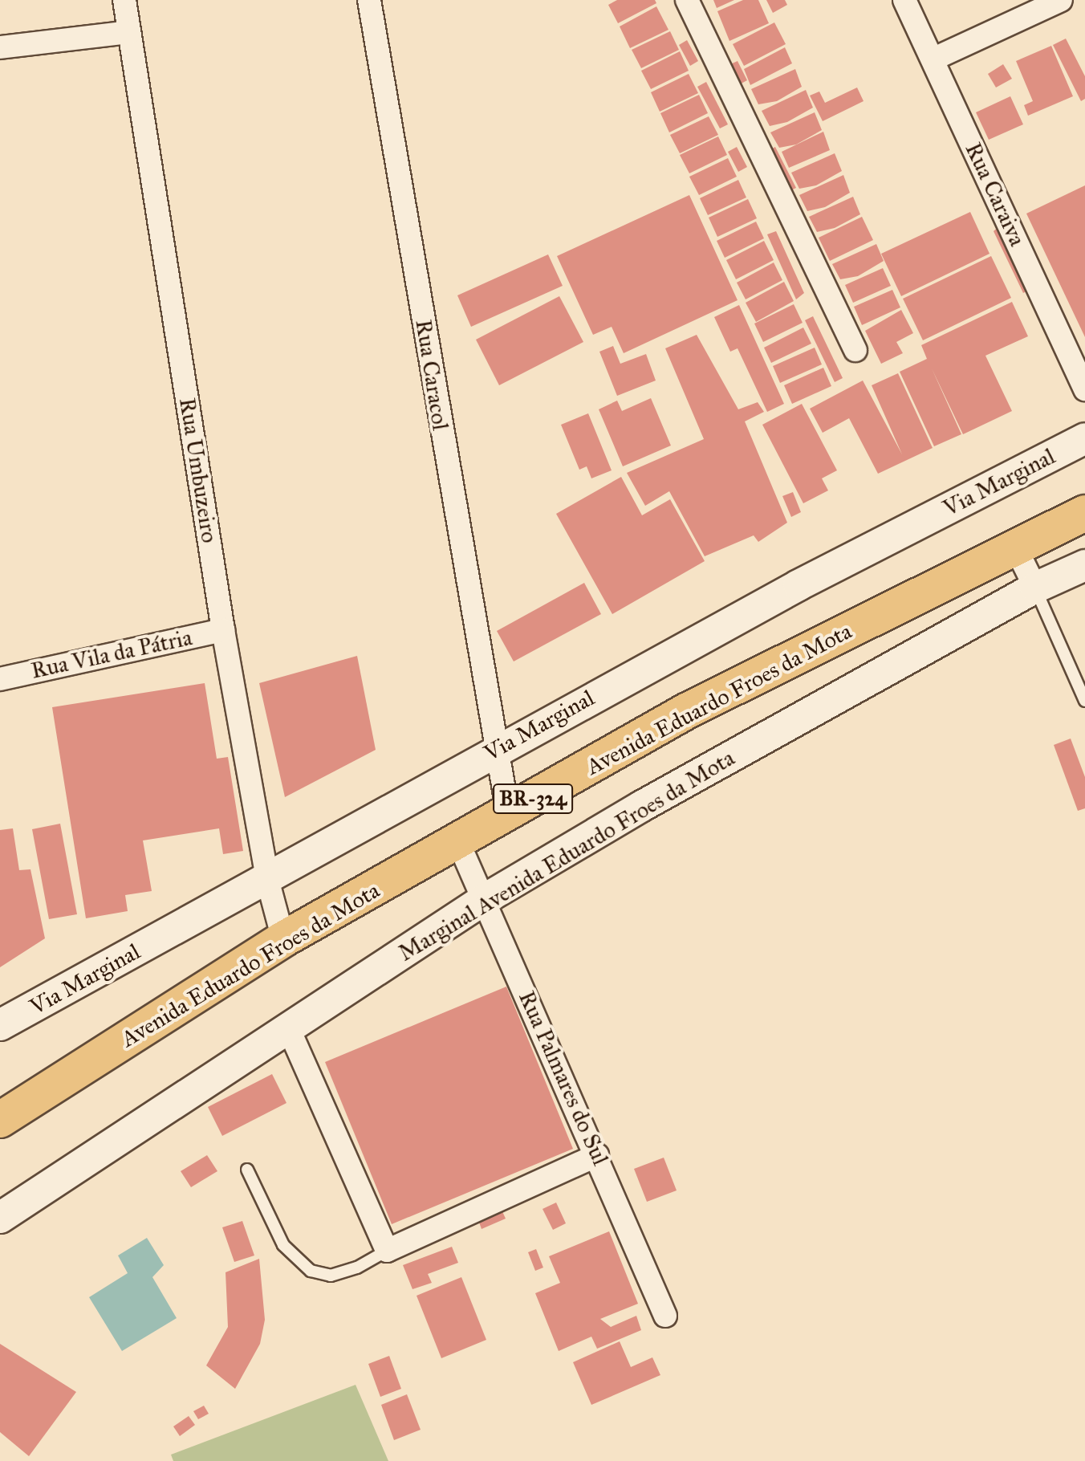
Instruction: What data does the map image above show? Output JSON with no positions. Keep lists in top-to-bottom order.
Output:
{
  "streets": {
    "highway": ["Avenida Eduardo Froes da Mota", "BR-324"],
    "street": [
      "Rua Caraiva",
      "Rua Caracol",
      "Rua Umbuzeiro",
      "Via Marginal",
      "Rua Vila da Pátria",
      "Marginal Avenida Eduardo Froes da Mota",
      "Rua Palmares do Sul"
    ]
  },
  "crossings": [
    ["Rua Caracol", "Via Marginal"],
    ["Rua Caracol", "Avenida Eduardo Froes da Mota"],
    ["Rua Umbuzeiro", "Via Marginal"],
    ["Rua Umbuzeiro", "Rua Vila da Pátria"],
    ["Rua Umbuzeiro", "Avenida Eduardo Froes da Mota"],
    ["Avenida Eduardo Froes da Mota", "Rua Palmares do Sul"],
    ["Marginal Avenida Eduardo Froes da Mota", "Rua Palmares do Sul"]
  ]
}
